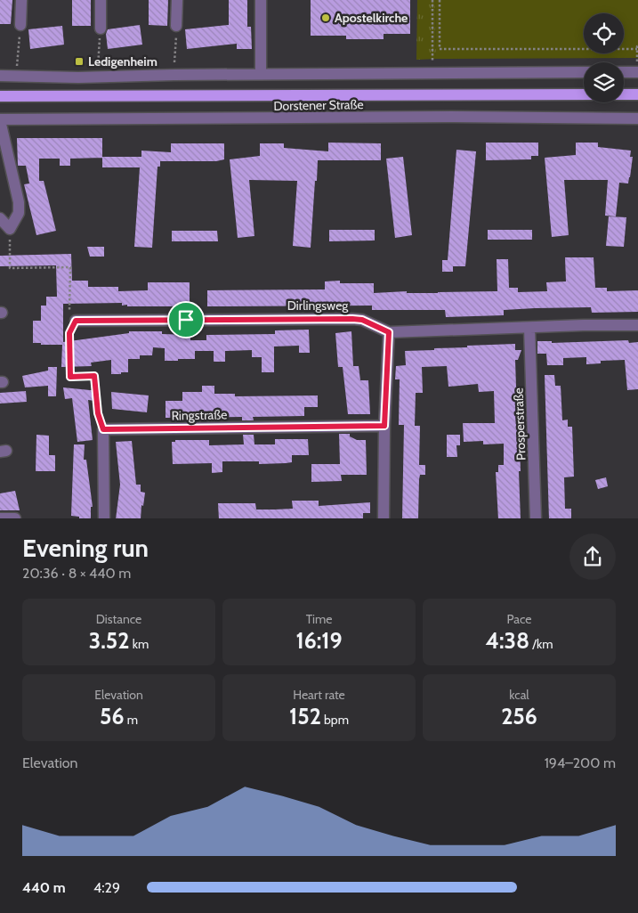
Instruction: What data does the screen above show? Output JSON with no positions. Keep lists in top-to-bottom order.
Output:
{
  "streets": {
    "main road": ["Dorstener Straße"],
    "street": ["Dirlingsweg", "Ringstraße", "Prosperstraße"]
  },
  "crossings": [
    ["Dirlingsweg", "Prosperstraße"]
  ],
  "places": {
    "other": ["Apostelkirche"],
    "transit": ["Ledigenheim"]
  },
  "page": {
    "heading": ["Evening run", "20:36 · 8 × 440 m"],
    "stats": [
      ["Distance", "3.52 km"],
      ["Time", "16:19"],
      ["Pace", "4:38 /km"],
      ["Elevation", "56 m"],
      ["Heart rate", "152 bpm"],
      ["kcal", "256"]
    ],
    "chart": ["Elevation", "194–200 m"],
    "list": [
      {
        "name": "440 m",
        "note": "4:29"
      }
    ]
  }
}
